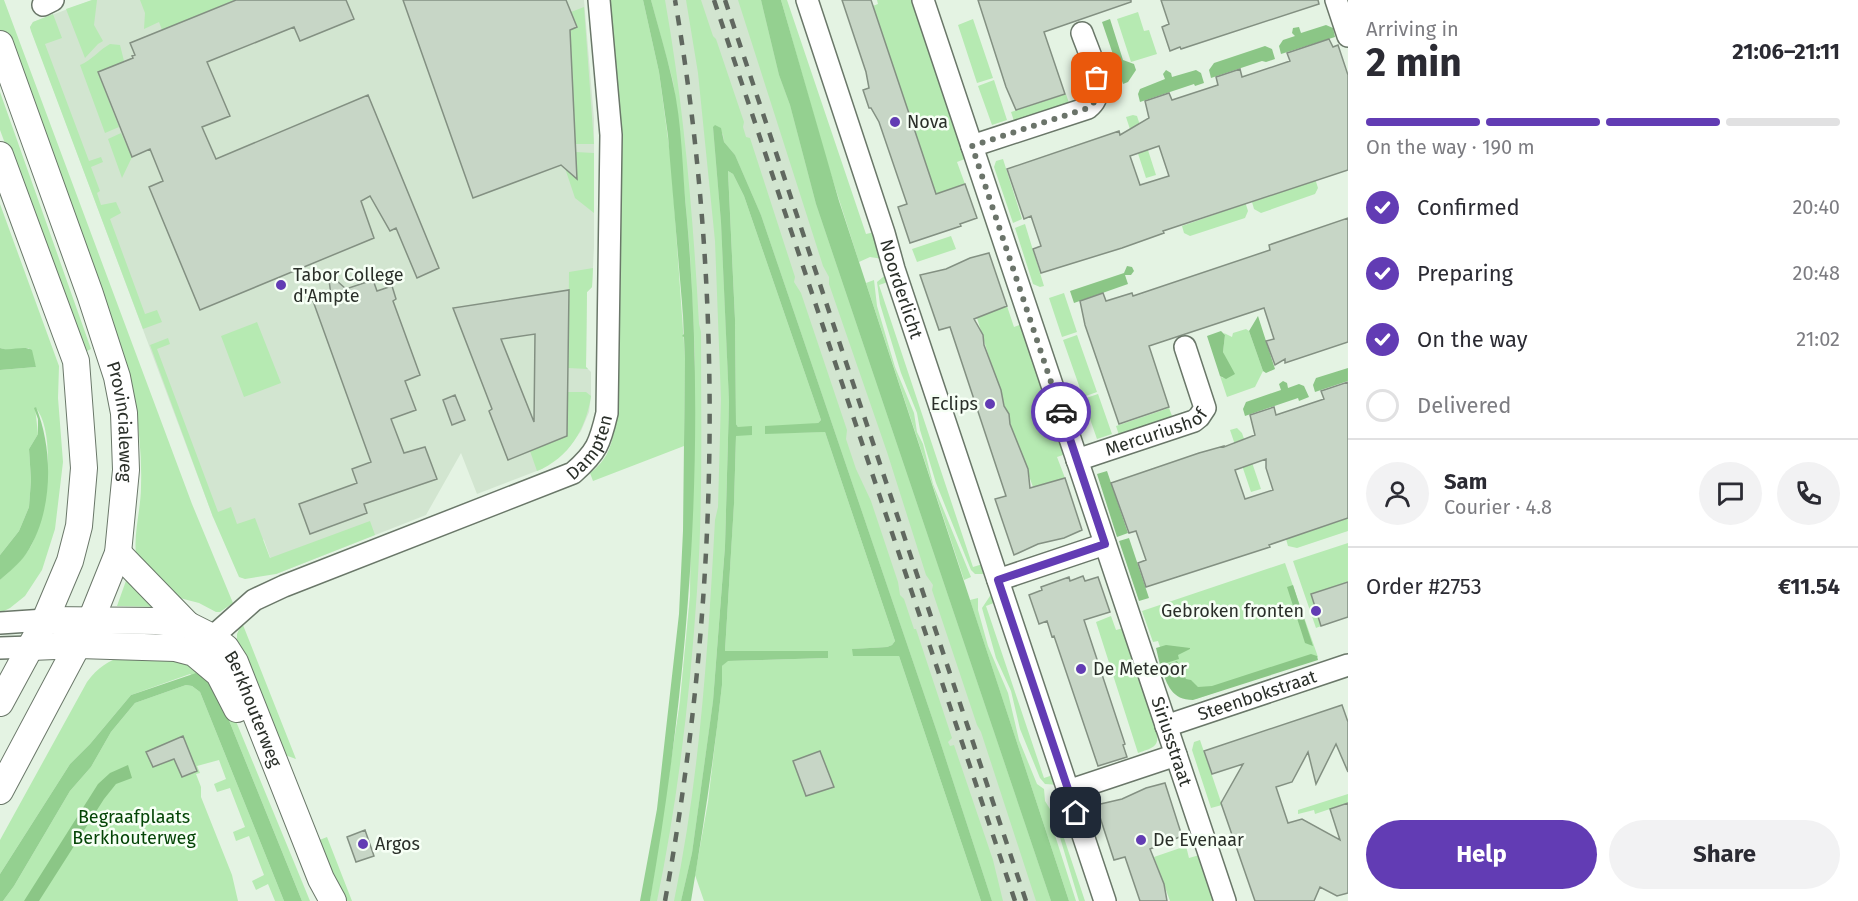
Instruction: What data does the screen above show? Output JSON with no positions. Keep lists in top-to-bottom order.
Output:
{
  "streets": {
    "main road": ["Provincialeweg", "Berkhouterweg"],
    "street": [
      "Noorderlicht",
      "Mercuriushof",
      "Dampten",
      "Steenbokstraat",
      "Siriusstraat"
    ]
  },
  "crossings": [
    ["Provincialeweg", "Berkhouterweg"],
    ["Mercuriushof", "Siriusstraat"],
    ["Dampten", "Berkhouterweg"],
    ["Steenbokstraat", "Siriusstraat"]
  ],
  "parks": ["Begraafplaats Berkhouterweg"],
  "places": [
    "Nova",
    "Tabor College d'Ampte",
    "Eclips",
    "Gebroken fronten",
    "De Meteoor",
    "De Evenaar",
    "Argos"
  ],
  "page": {
    "heading": ["2 min", "Arriving in", "21:06–21:11"],
    "panel": [
      "Sam",
      "Courier · 4.8",
      "Order #2753",
      "€11.54"
    ],
    "bar": "On the way · 190 m",
    "list": [
      ["Confirmed", "20:40"],
      ["Preparing", "20:48"],
      ["On the way", "21:02"],
      "Delivered"
    ],
    "buttons": ["Help", "Share"]
  }
}
